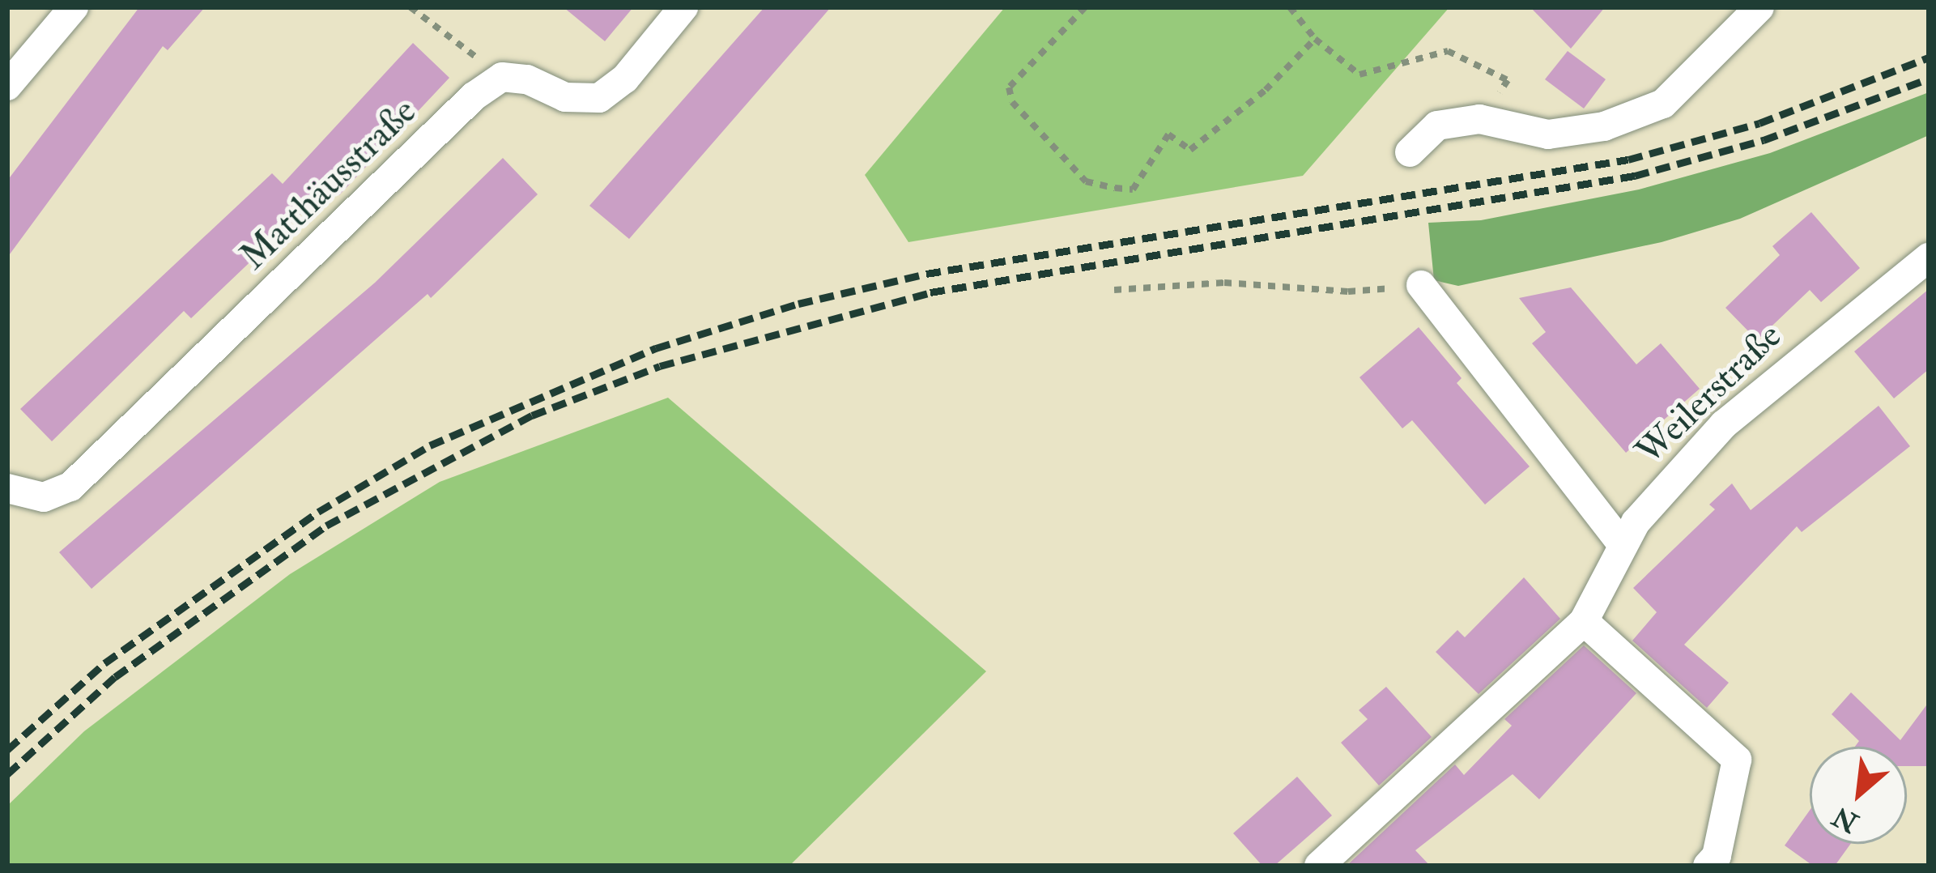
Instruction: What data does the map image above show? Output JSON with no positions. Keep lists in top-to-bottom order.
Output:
{
  "streets": {
    "street": ["Matthäusstraße", "Weilerstraße"]
  },
  "north": "bottom left"
}
